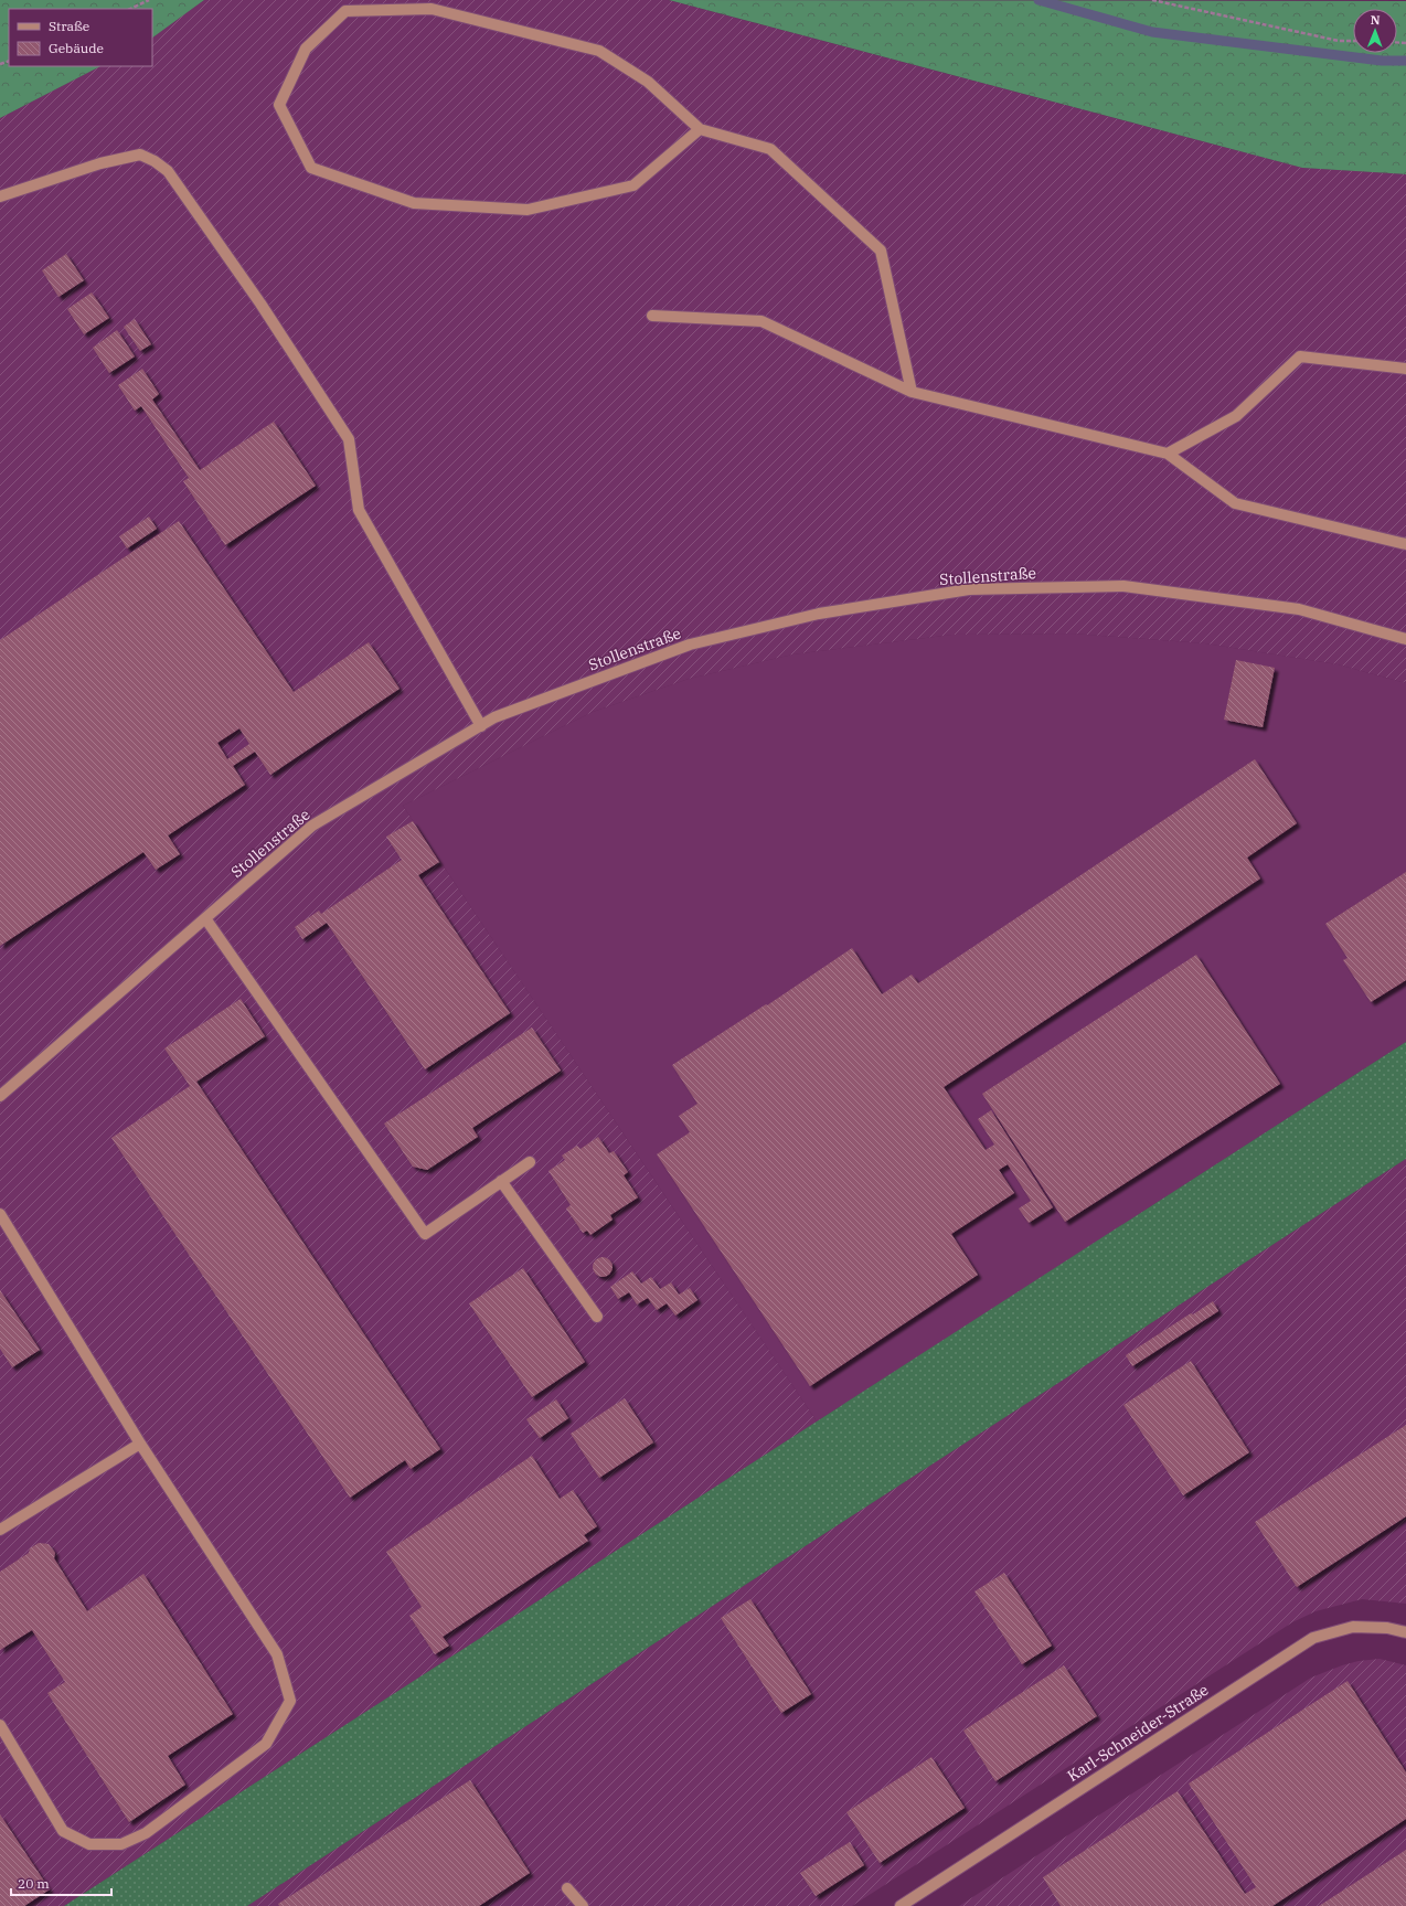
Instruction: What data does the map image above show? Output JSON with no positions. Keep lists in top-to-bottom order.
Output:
{
  "streets": {
    "street": ["Stollenstraße", "Karl-Schneider-Straße"]
  },
  "legend": ["Straße", "Gebäude"],
  "scale_bar": "20 m",
  "north": "top"
}
